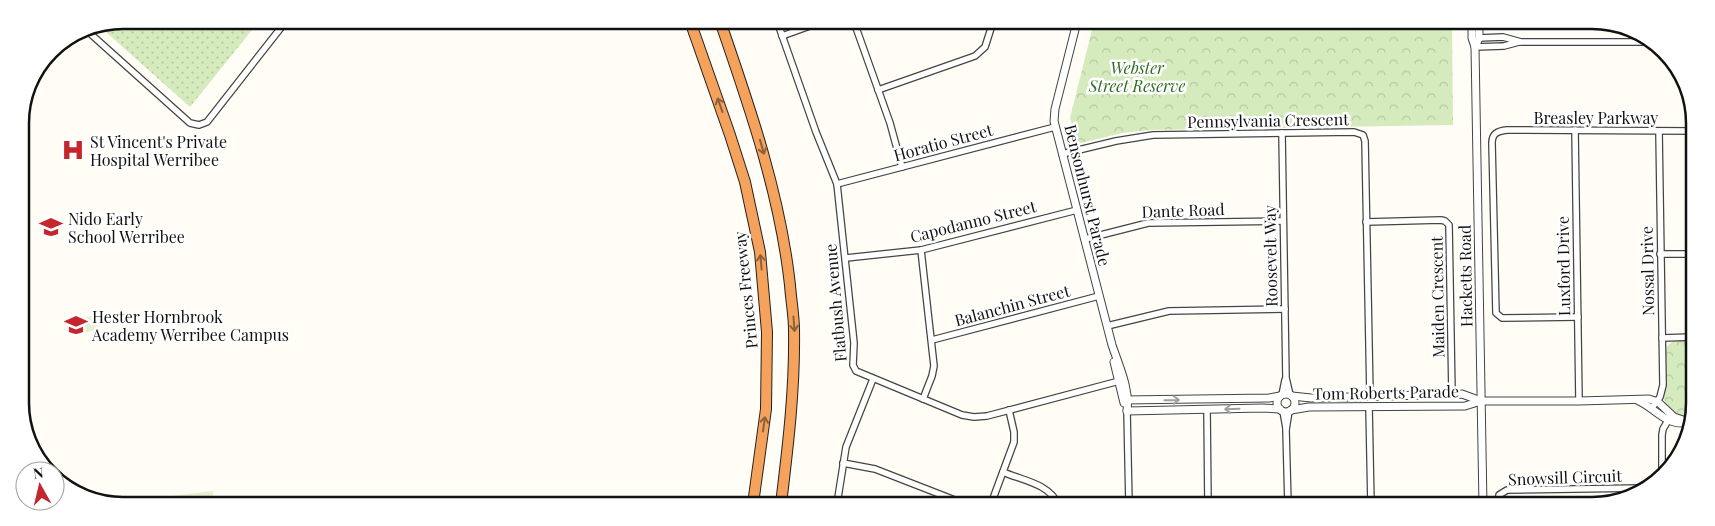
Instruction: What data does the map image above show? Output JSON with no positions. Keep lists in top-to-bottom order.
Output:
{
  "streets": {
    "highway": ["Princes Freeway"],
    "street": [
      "Breasley Parkway",
      "Pennsylvania Crescent",
      "Horatio Street",
      "Bensonhurst Parade",
      "Dante Road",
      "Capodanno Street",
      "Roosevelt Way",
      "Luxford Drive",
      "Nossal Drive",
      "Hacketts Road",
      "Maiden Crescent",
      "Flatbush Avenue",
      "Balanchin Street",
      "Tom Roberts Parade",
      "Snowsill Circuit"
    ]
  },
  "crossings": [
    ["Breasley Parkway", "Luxford Drive"],
    ["Breasley Parkway", "Nossal Drive"],
    ["Pennsylvania Crescent", "Bensonhurst Parade"],
    ["Pennsylvania Crescent", "Roosevelt Way"],
    ["Pennsylvania Crescent", "Maiden Crescent"],
    ["Pennsylvania Crescent", "Tom Roberts Parade"],
    ["Horatio Street", "Bensonhurst Parade"],
    ["Horatio Street", "Flatbush Avenue"],
    ["Bensonhurst Parade", "Dante Road"],
    ["Bensonhurst Parade", "Capodanno Street"],
    ["Bensonhurst Parade", "Flatbush Avenue"],
    ["Bensonhurst Parade", "Balanchin Street"],
    ["Bensonhurst Parade", "Tom Roberts Parade"],
    ["Dante Road", "Roosevelt Way"],
    ["Capodanno Street", "Flatbush Avenue"],
    ["Roosevelt Way", "Tom Roberts Parade"],
    ["Luxford Drive", "Tom Roberts Parade"],
    ["Nossal Drive", "Tom Roberts Parade"],
    ["Hacketts Road", "Tom Roberts Parade"],
    ["Maiden Crescent", "Tom Roberts Parade"]
  ],
  "parks": ["Webster Street Reserve"],
  "places": {
    "hospital": ["St Vincent's Private Hospital Werribee"],
    "school or university": ["Nido Early School Werribee", "Hester Hornbrook Academy Werribee Campus"]
  },
  "north": "top"
}
